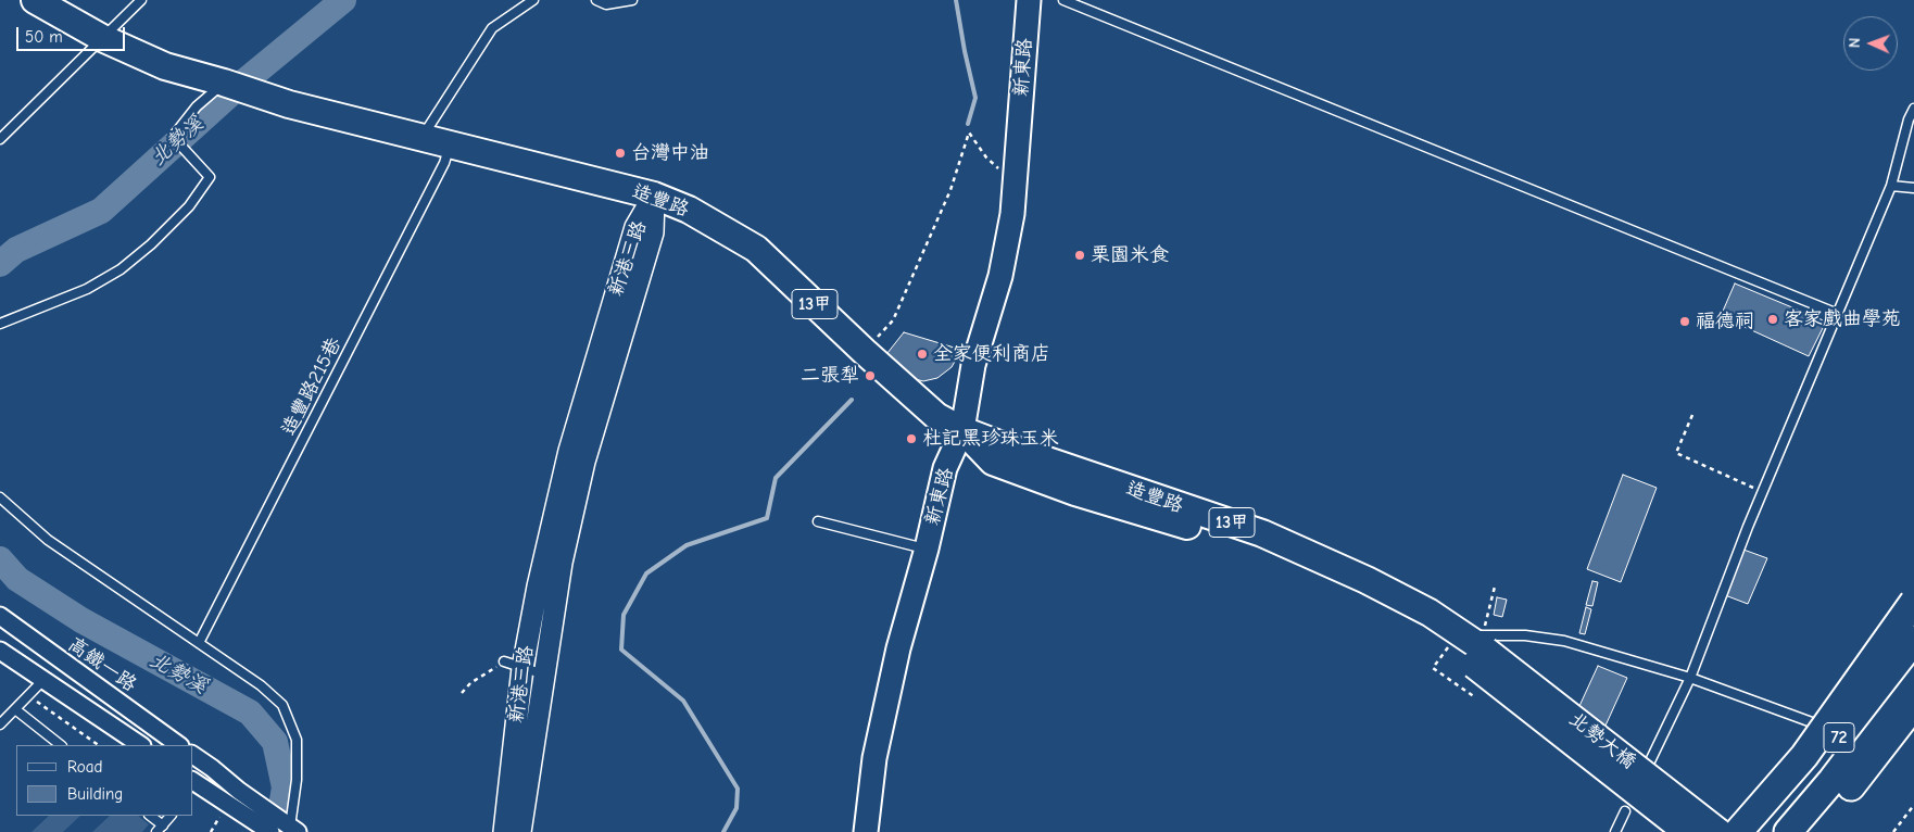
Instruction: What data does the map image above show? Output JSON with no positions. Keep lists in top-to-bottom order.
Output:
{
  "streets": {
    "highway": ["72"],
    "main road": [
      "新東路",
      "造豐路",
      "13甲",
      "北勢大橋"
    ],
    "street": ["新港三路", "高鐵一路"],
    "lane": ["造豐路215巷"]
  },
  "crossings": [
    ["新東路", "造豐路"],
    ["造豐路", "新港三路"],
    ["造豐路", "13甲"],
    ["造豐路", "造豐路215巷"],
    ["造豐路", "北勢大橋"]
  ],
  "water": ["北勢溪"],
  "places": [
    "台灣中油",
    "栗園米食",
    "客家戲曲學苑",
    "福德祠",
    "全家便利商店",
    "二張犁",
    "杜記黑珍珠玉米"
  ],
  "legend": ["Road", "Building"],
  "scale_bar": "50 m",
  "north": "left"
}
